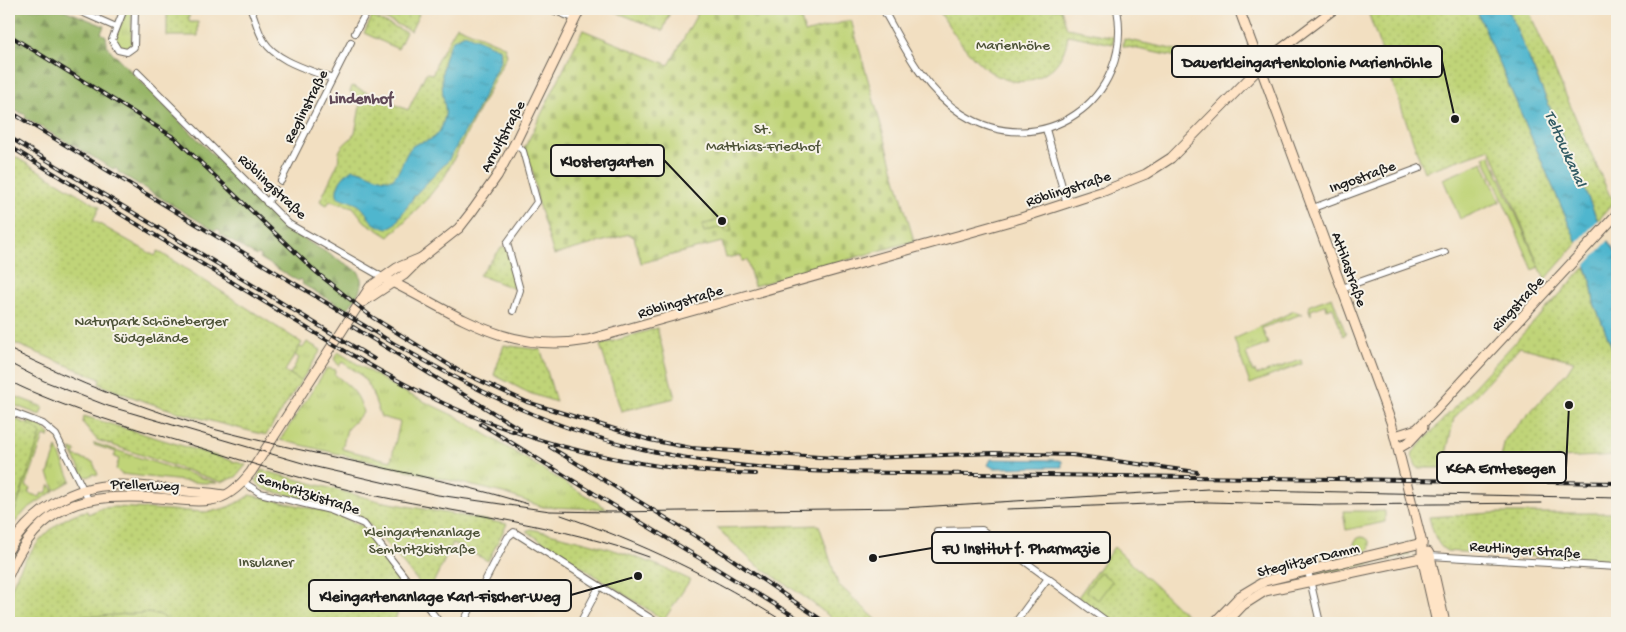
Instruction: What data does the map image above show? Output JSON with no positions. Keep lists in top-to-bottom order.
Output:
{
  "streets": {
    "main road": [
      "Arnulfstraße",
      "Röblingstraße",
      "Attilastraße",
      "Ringstraße",
      "Prellerweg",
      "Steglitzer Damm"
    ],
    "street": [
      "Reglinstraße",
      "Ingostraße",
      "Sembritzkistraße",
      "Reutlinger Straße"
    ]
  },
  "crossings": [
    ["Arnulfstraße", "Röblingstraße"],
    ["Arnulfstraße", "Prellerweg"],
    ["Ingostraße", "Attilastraße"],
    ["Röblingstraße", "Attilastraße"],
    ["Röblingstraße", "Prellerweg"],
    ["Attilastraße", "Ringstraße"],
    ["Attilastraße", "Reutlinger Straße"],
    ["Attilastraße", "Steglitzer Damm"],
    ["Prellerweg", "Sembritzkistraße"],
    ["Reutlinger Straße", "Steglitzer Damm"]
  ],
  "districts": ["Lindenhof"],
  "water": ["Teltowkanal"],
  "parks": [
    "Marienhöhe",
    "St. Matthias-Friedhof",
    "Naturpark Schöneberger Südgelände",
    "Kleingartenanlage Sembritzkistraße",
    "Insulaner"
  ],
  "places": [
    "Dauerkleingartenkolonie Marienhöhle",
    "Klostergarten",
    "KGA Erntesegen",
    "FU Institut f. Pharmazie",
    "Kleingartenanlage Karl-Fischer-Weg"
  ]
}
